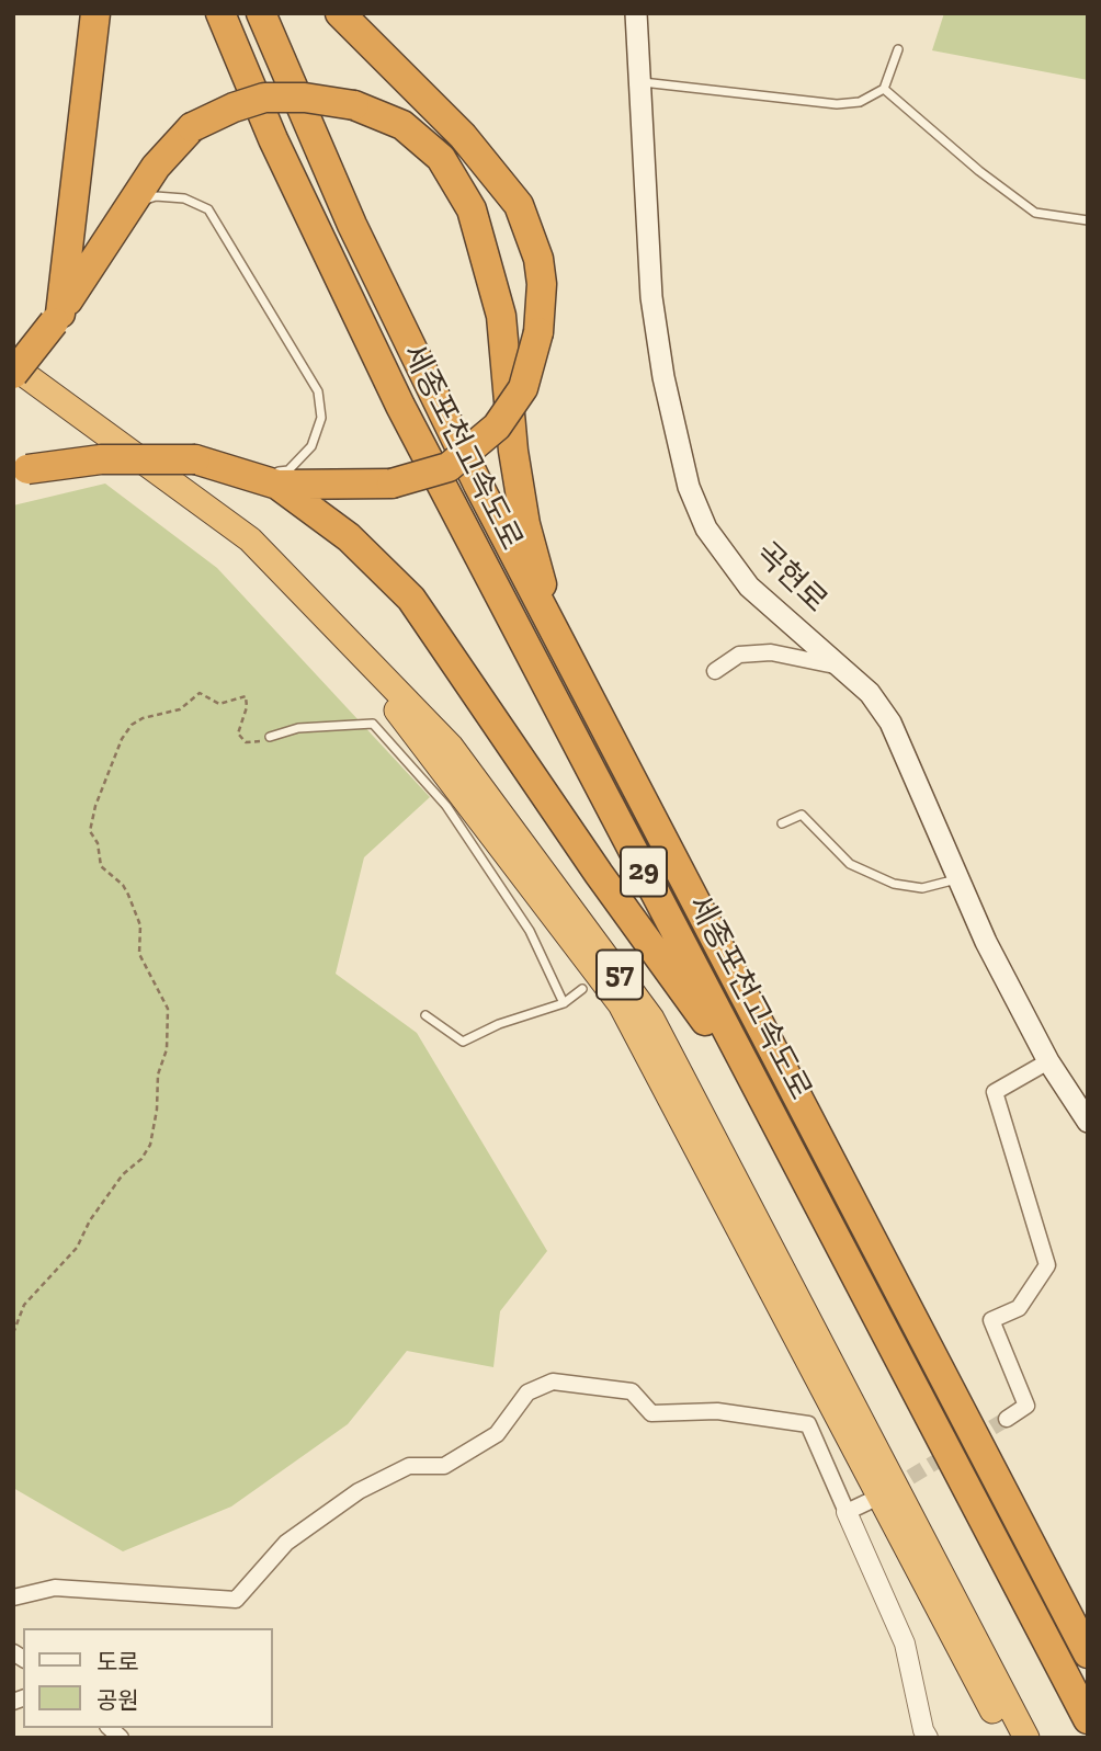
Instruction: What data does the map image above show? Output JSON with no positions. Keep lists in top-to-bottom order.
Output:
{
  "streets": {
    "highway": ["세종포천고속도로", "29", "57"],
    "main road": ["곡현로"]
  },
  "legend": ["도로", "공원"]
}
